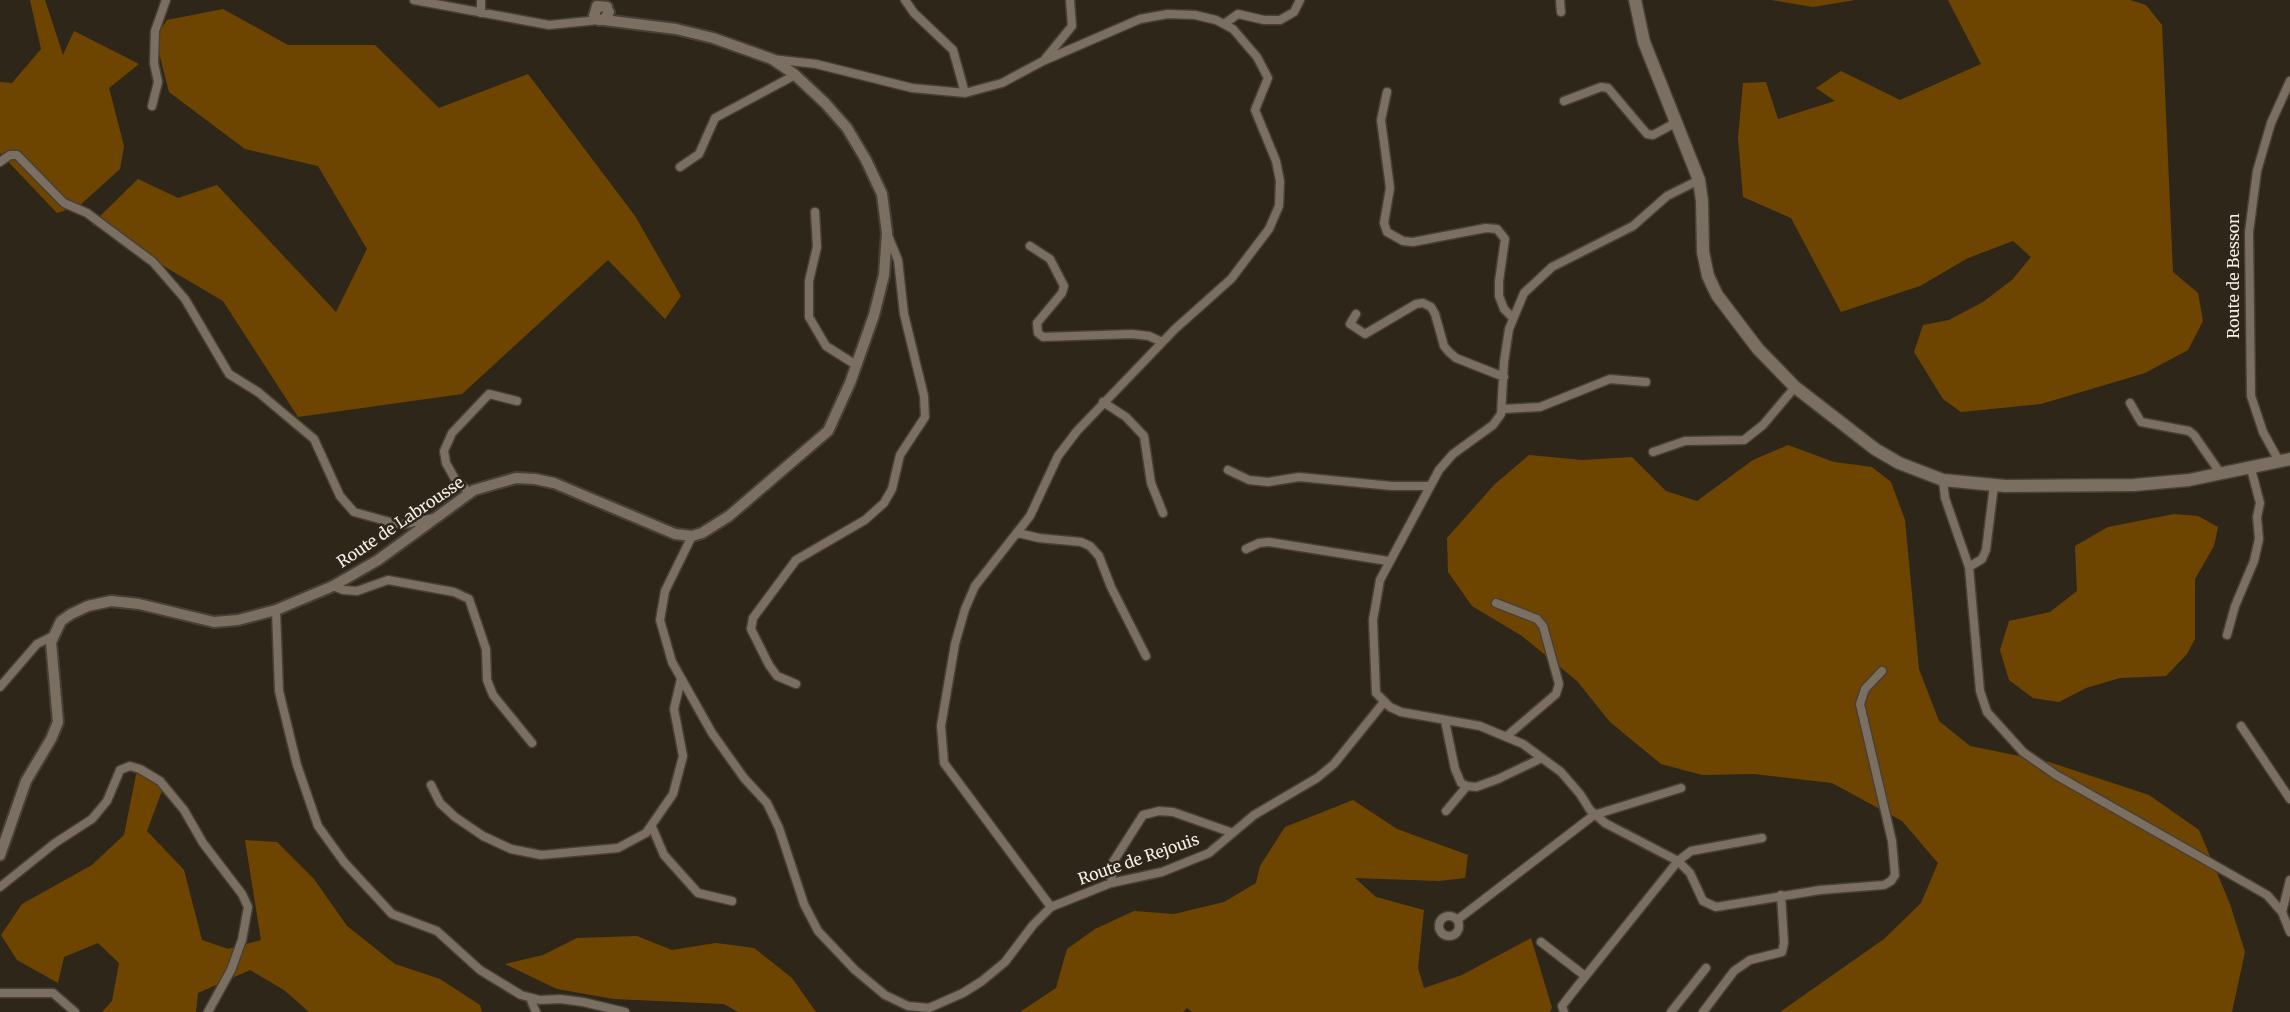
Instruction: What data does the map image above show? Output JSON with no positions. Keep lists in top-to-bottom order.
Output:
{
  "streets": {
    "street": ["Route de Besson", "Route de Labrousse", "Route de Rejouis"]
  },
  "crossings": [
    ["Route de Labrousse", "Route de Rejouis"]
  ]
}
